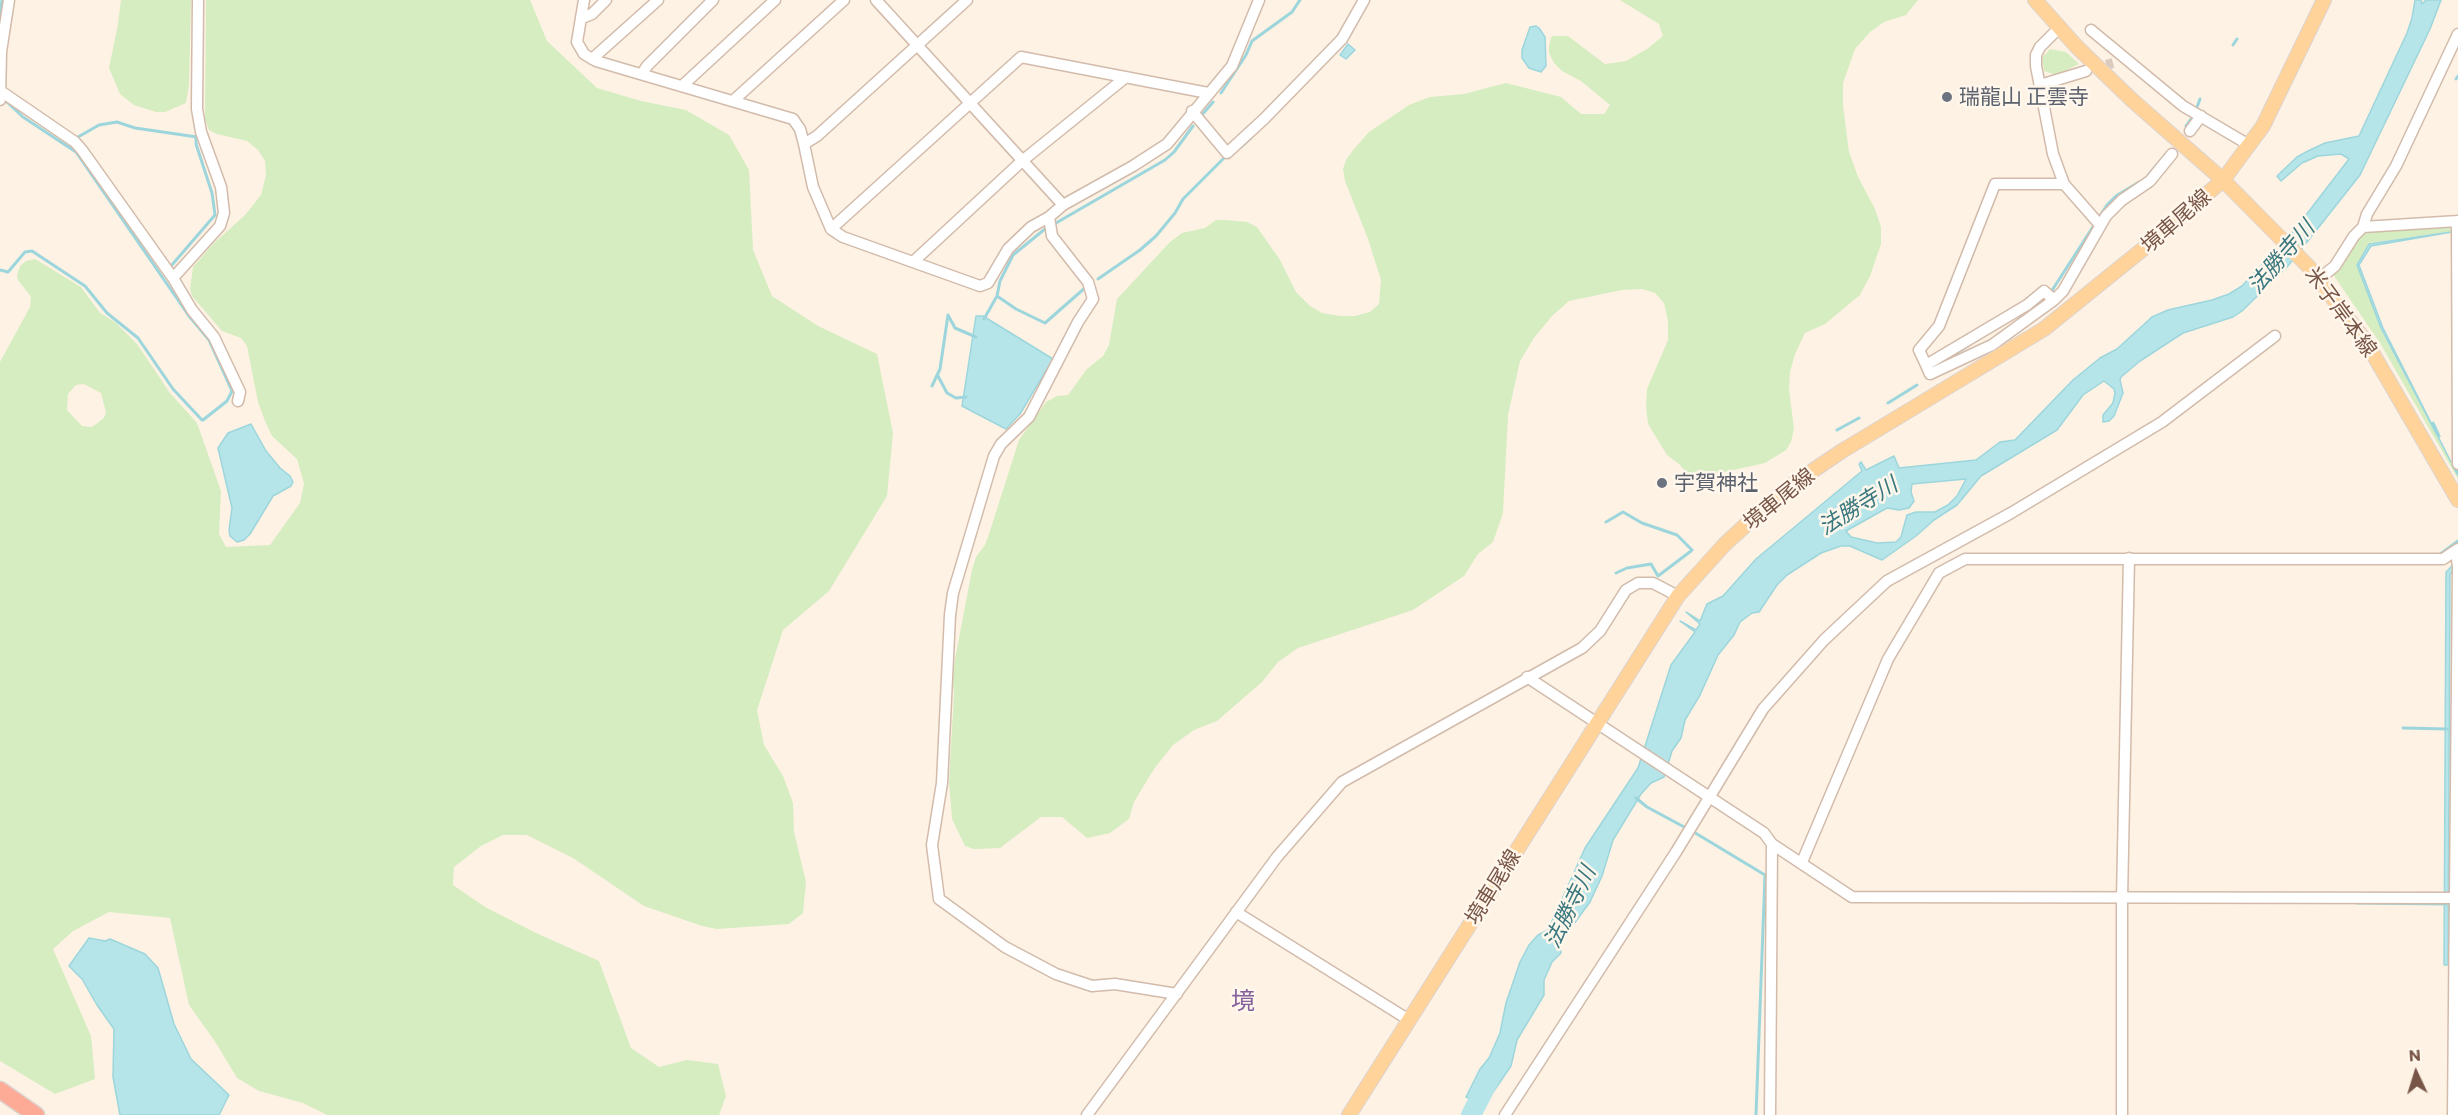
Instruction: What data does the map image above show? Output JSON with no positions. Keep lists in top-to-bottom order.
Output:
{
  "streets": {
    "main road": ["境車尾線", "米子岸本線"]
  },
  "crossings": [
    ["境車尾線", "米子岸本線"]
  ],
  "districts": ["境"],
  "water": ["法勝寺川"],
  "places": ["瑞龍山 正雲寺", "宇賀神社"],
  "north": "top"
}
